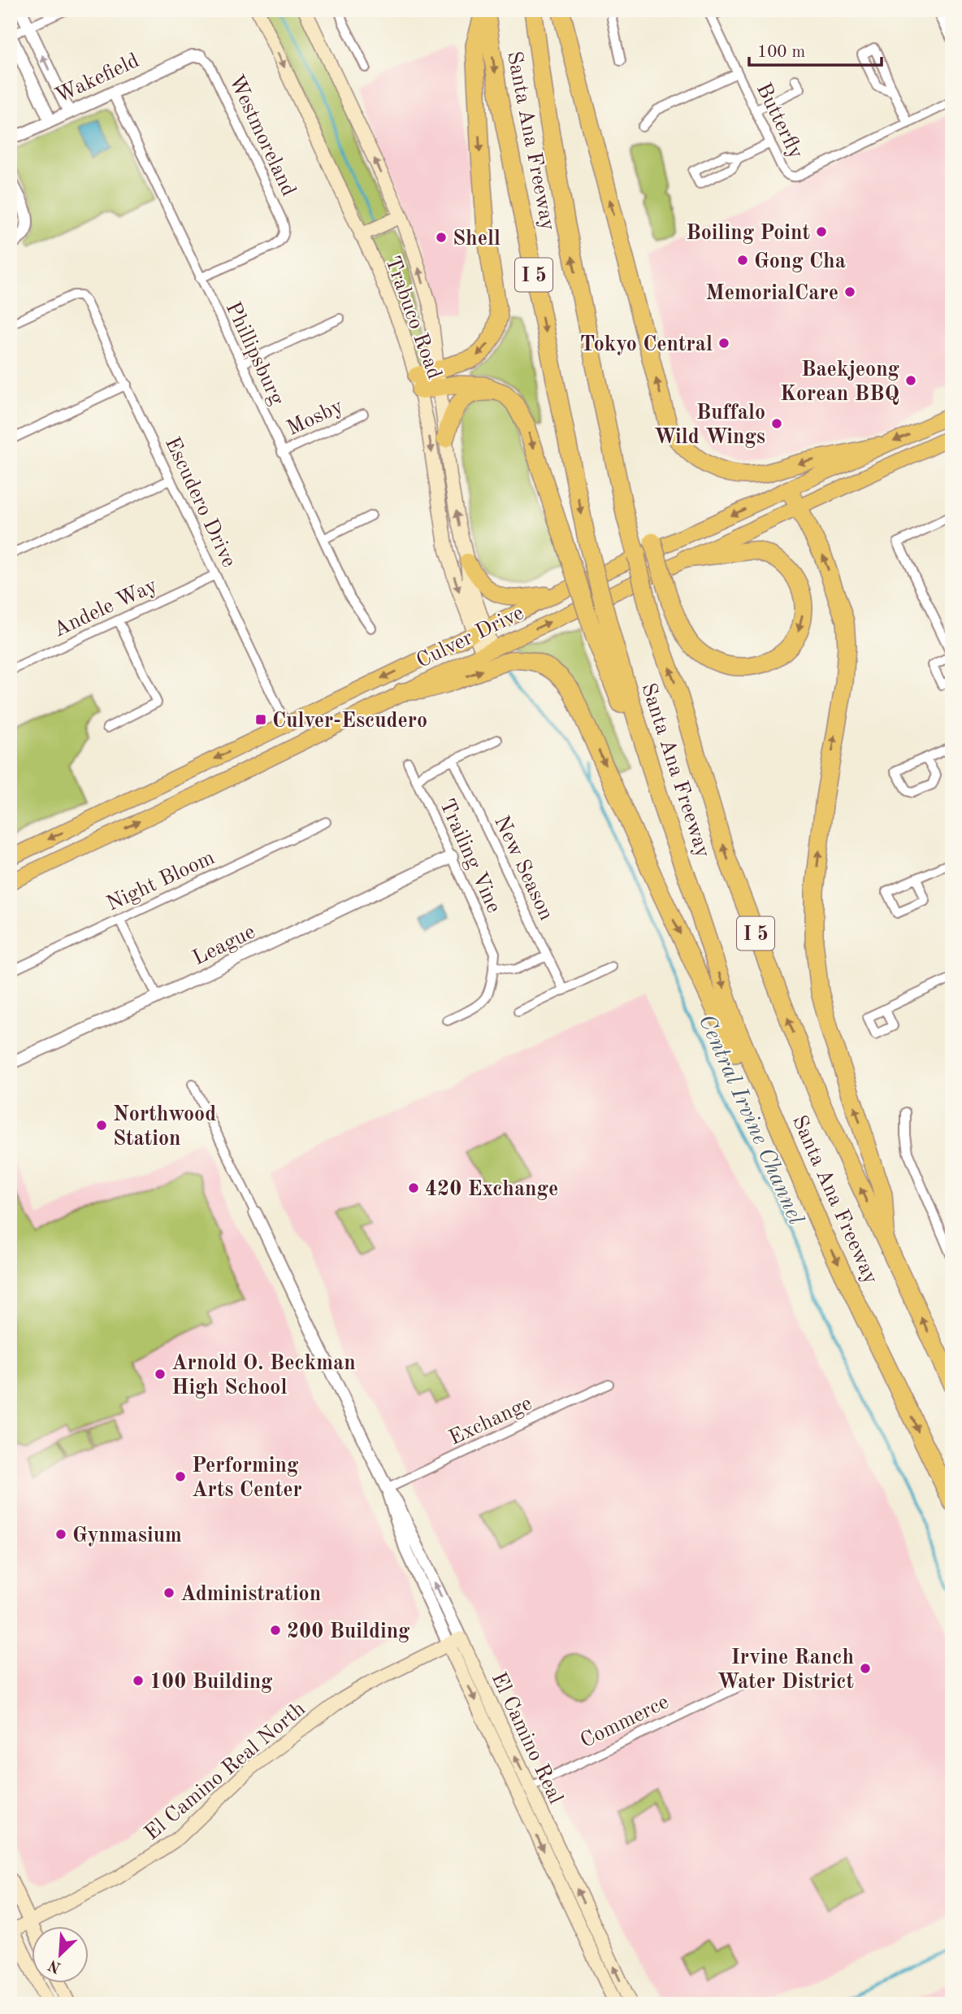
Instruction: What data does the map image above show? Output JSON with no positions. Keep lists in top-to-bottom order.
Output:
{
  "streets": {
    "highway": ["Santa Ana Freeway", "I 5"],
    "main road": [
      "Trabuco Road",
      "Culver Drive",
      "El Camino Real",
      "El Camino Real North"
    ],
    "street": [
      "Wakefield",
      "Butterfly",
      "Westmoreland",
      "Phillipsburg",
      "Mosby",
      "Escudero Drive",
      "Andele Way",
      "Trailing Vine",
      "New Season",
      "Night Bloom",
      "League",
      "Exchange",
      "Commerce"
    ]
  },
  "crossings": [
    ["Wakefield", "Westmoreland"],
    ["Wakefield", "Phillipsburg"],
    ["Westmoreland", "Phillipsburg"],
    ["Trabuco Road", "Culver Drive"],
    ["Phillipsburg", "Mosby"],
    ["Escudero Drive", "Andele Way"],
    ["Escudero Drive", "Culver Drive"],
    ["Trailing Vine", "League"],
    ["Exchange", "El Camino Real"],
    ["Commerce", "El Camino Real"],
    ["El Camino Real", "El Camino Real North"]
  ],
  "water": ["Central Irvine Channel"],
  "places": {
    "other": [
      "Boiling Point",
      "Shell",
      "Gong Cha",
      "MemorialCare",
      "Tokyo Central",
      "Baekjeong Korean BBQ",
      "Buffalo Wild Wings",
      "Northwood Station",
      "420 Exchange",
      "Arnold O. Beckman High School",
      "Performing Arts Center",
      "Gynmasium",
      "Administration",
      "200 Building",
      "Irvine Ranch Water District",
      "100 Building"
    ],
    "transit": ["Culver-Escudero"]
  },
  "scale_bar": "100 m",
  "north": "bottom left"
}
